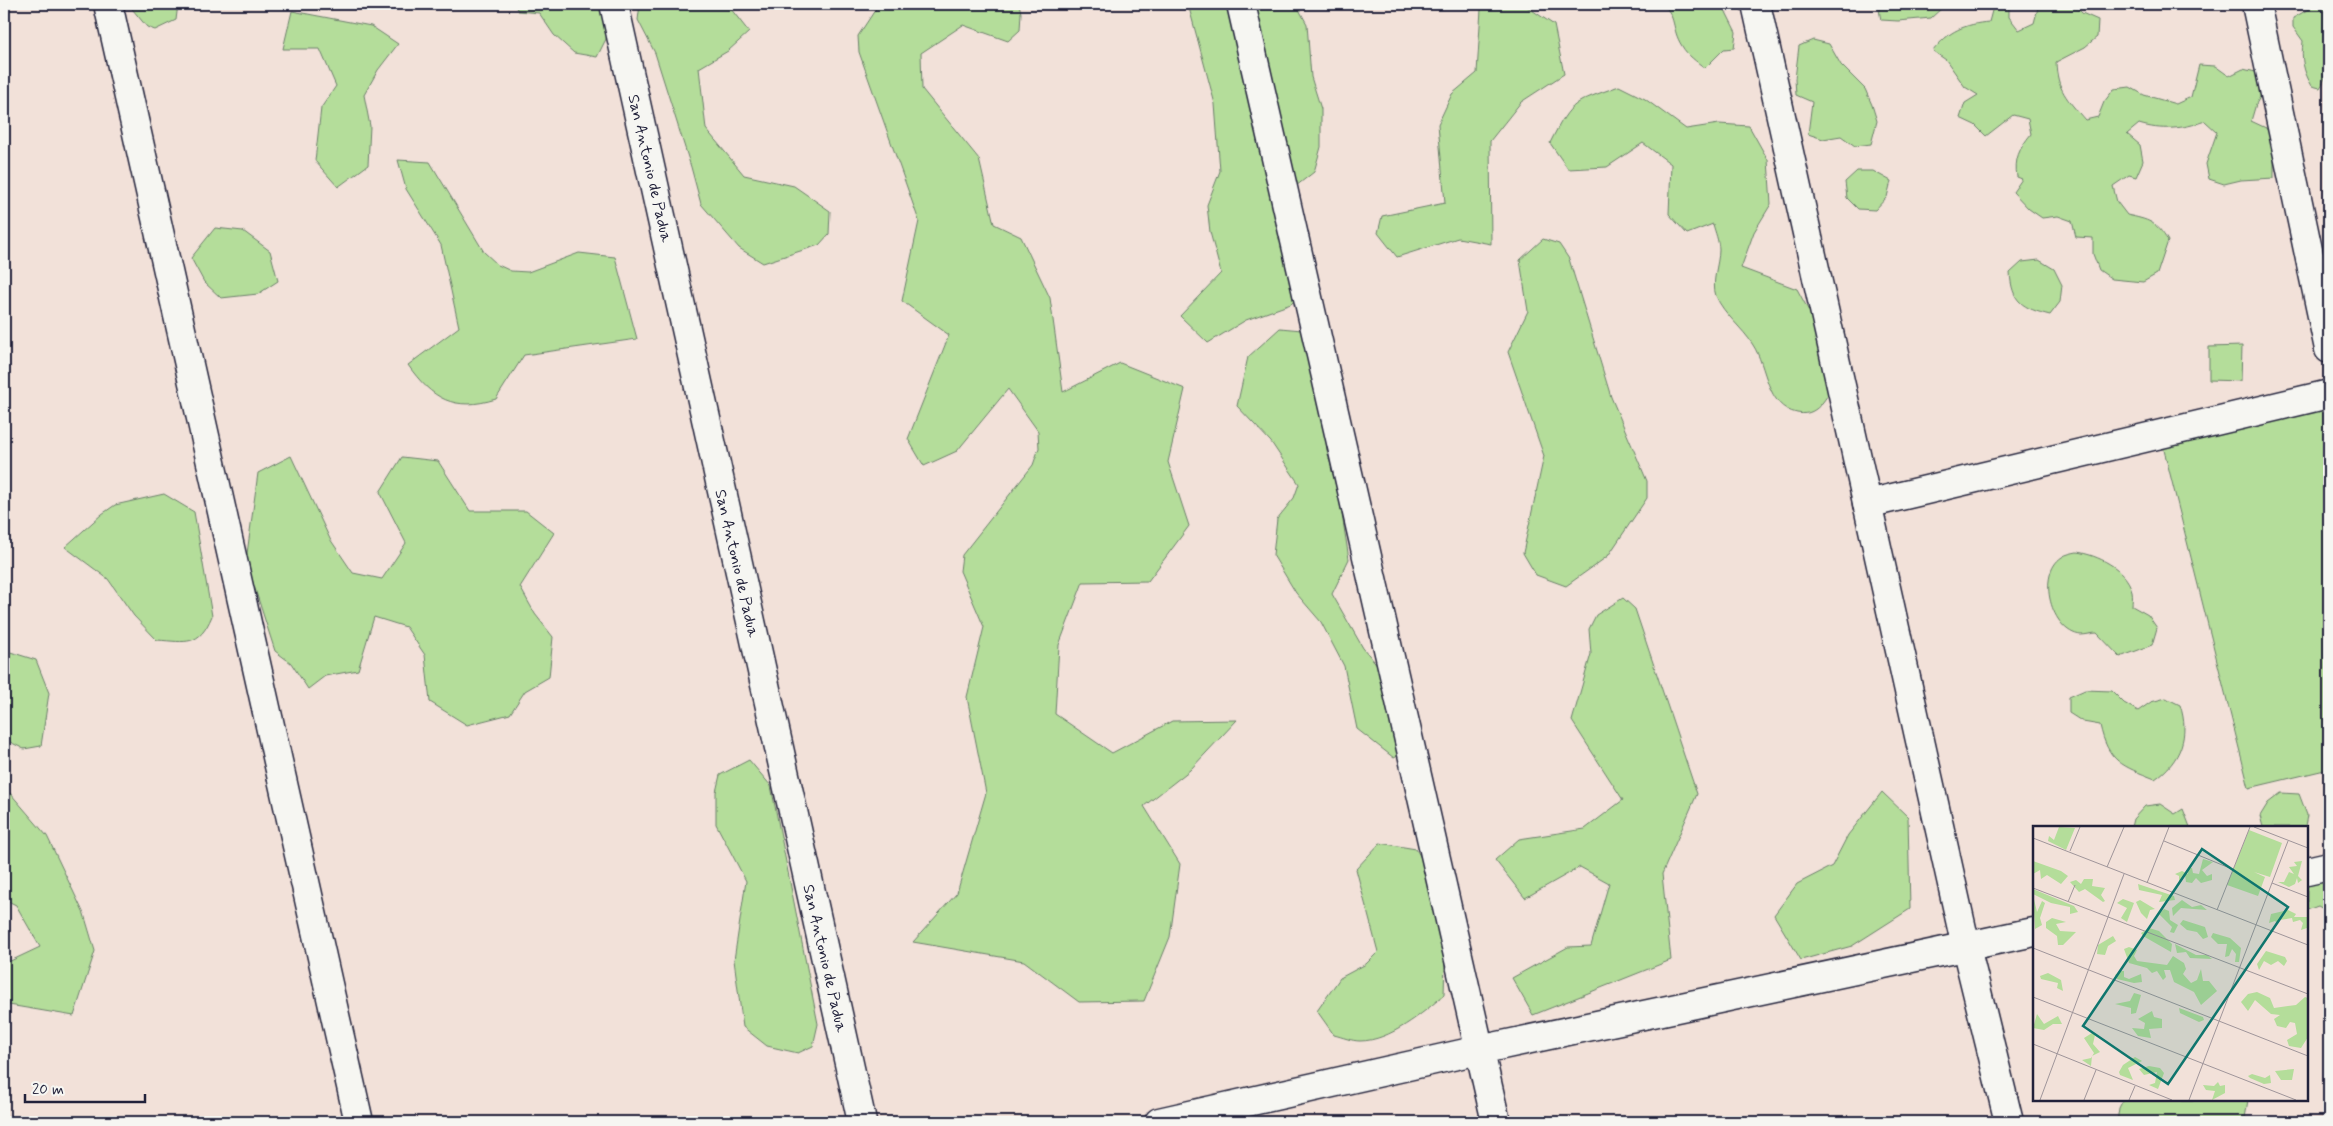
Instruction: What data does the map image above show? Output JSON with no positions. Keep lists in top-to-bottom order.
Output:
{
  "streets": {
    "street": ["San Antonio de Padua"]
  },
  "scale_bar": "20 m"
}
